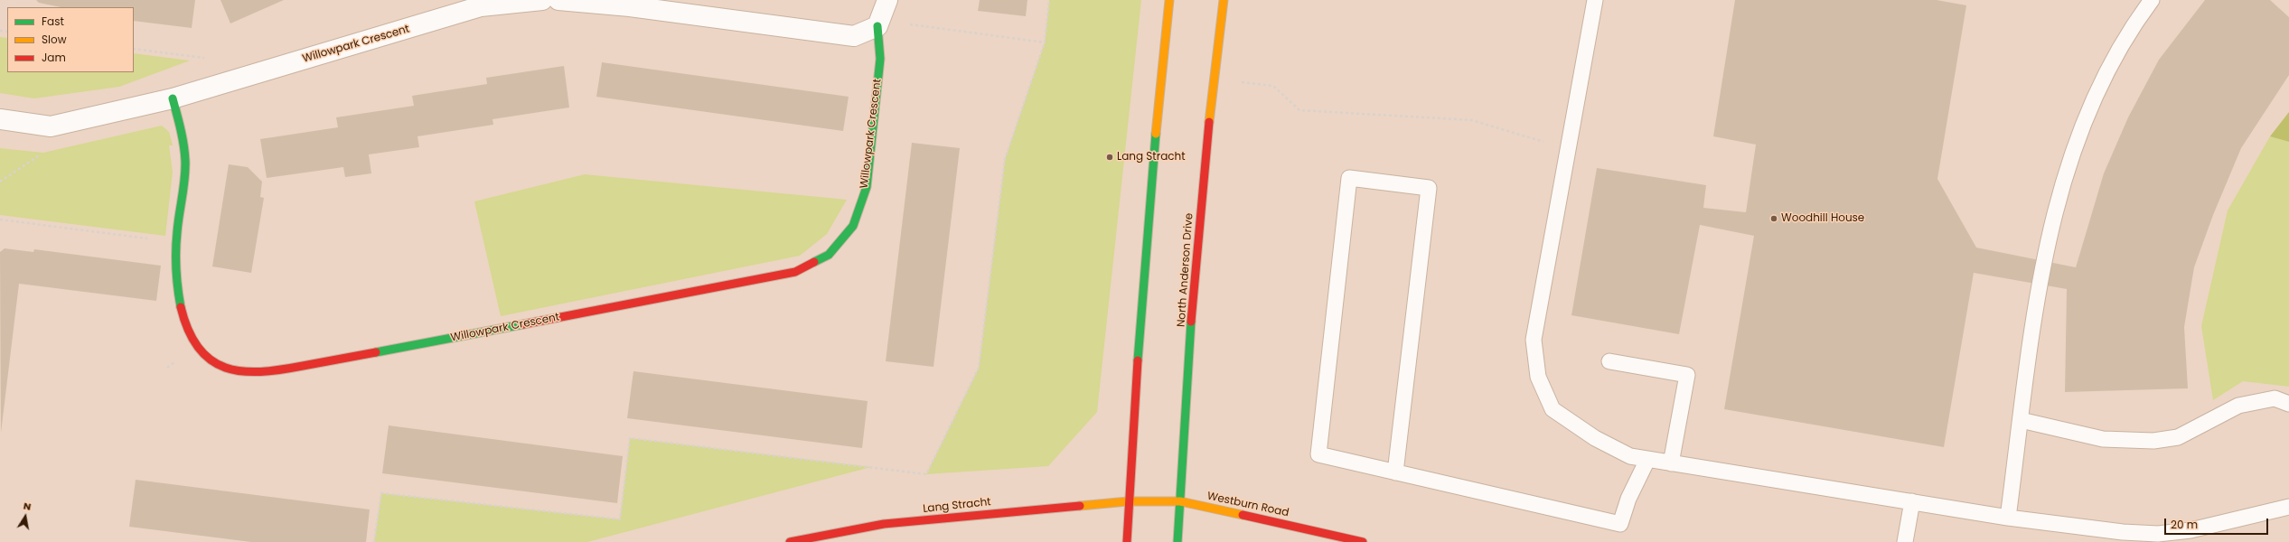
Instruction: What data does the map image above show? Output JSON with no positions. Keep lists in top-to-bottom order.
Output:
{
  "streets": {
    "main road": [
      "Willowpark Crescent",
      "North Anderson Drive",
      "Westburn Road",
      "Lang Stracht"
    ]
  },
  "crossings": [
    ["North Anderson Drive", "Westburn Road"],
    ["Westburn Road", "Lang Stracht"]
  ],
  "places": ["Lang Stracht", "Woodhill House"],
  "legend": ["Fast", "Slow", "Jam"],
  "scale_bar": "20 m",
  "north": "top"
}
